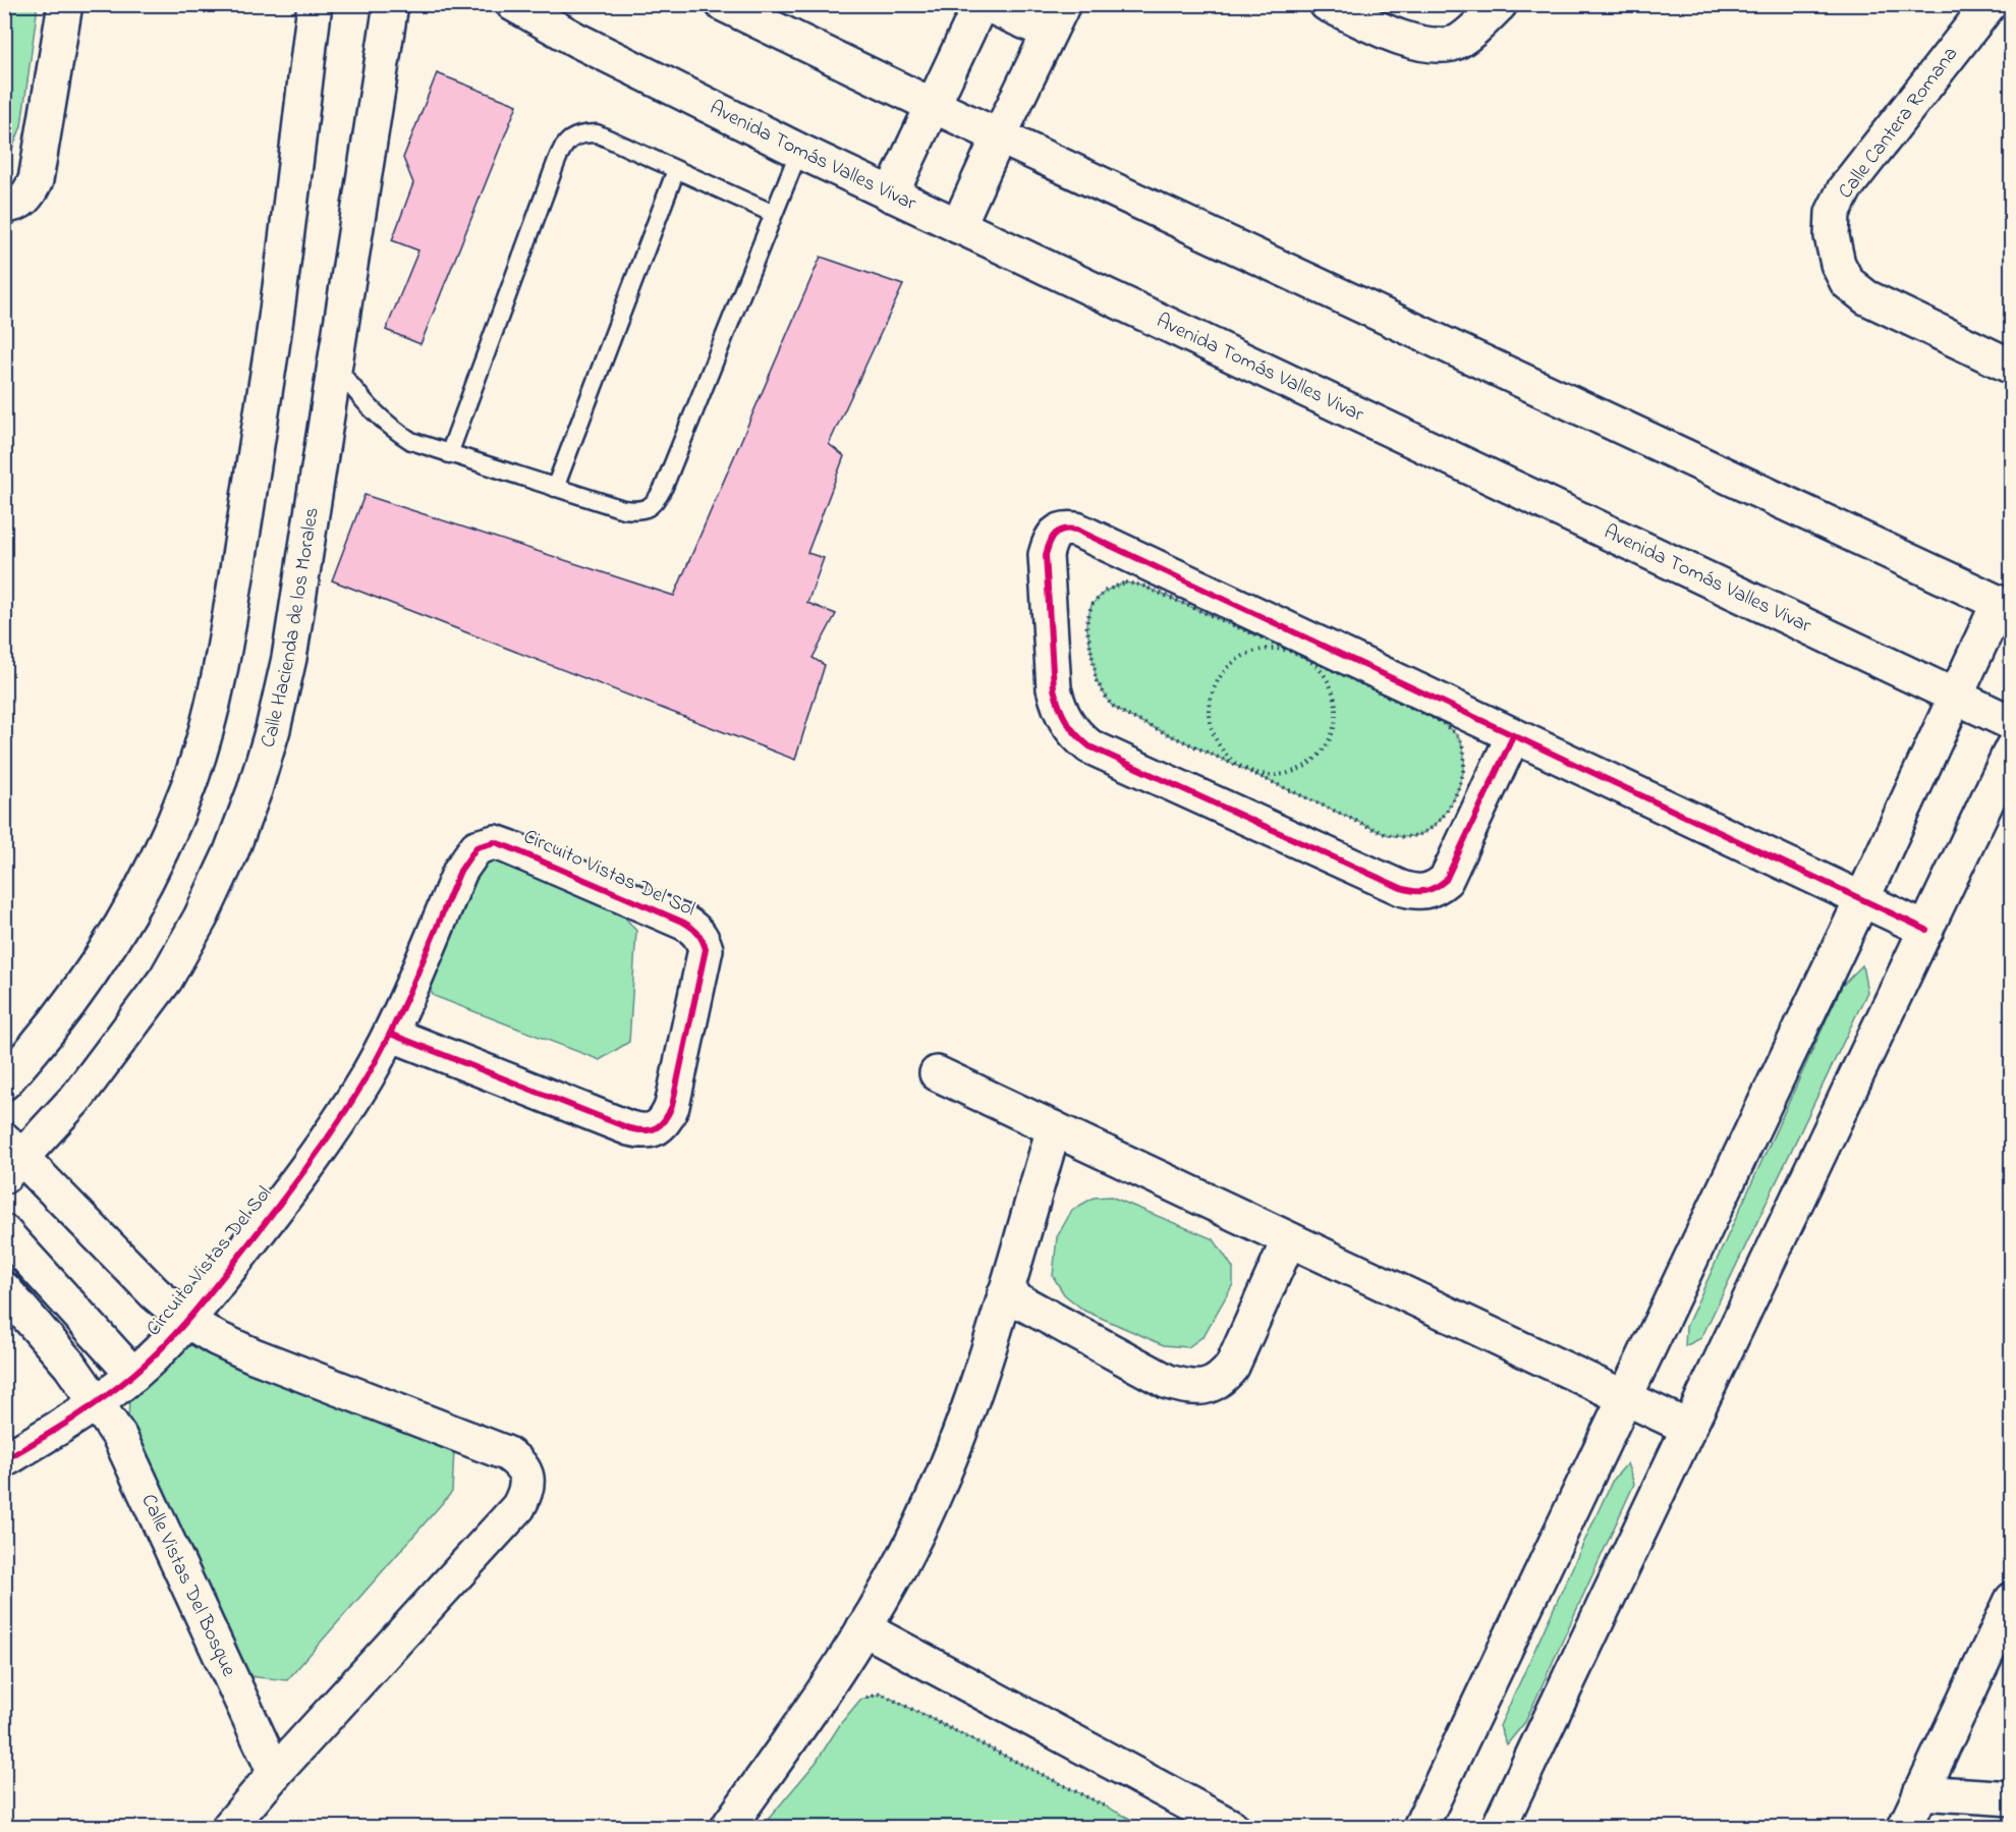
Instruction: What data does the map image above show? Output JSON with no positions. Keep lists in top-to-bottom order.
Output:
{
  "streets": {
    "street": [
      "Calle Cantera Romana",
      "Avenida Tomás Valles Vivar",
      "Calle Hacienda de los Morales",
      "Circuito Vistas Del Sol",
      "Calle Vistas Del Bosque"
    ]
  },
  "crossings": [
    ["Calle Hacienda de los Morales", "Circuito Vistas Del Sol"],
    ["Circuito Vistas Del Sol", "Calle Vistas Del Bosque"]
  ]
}
